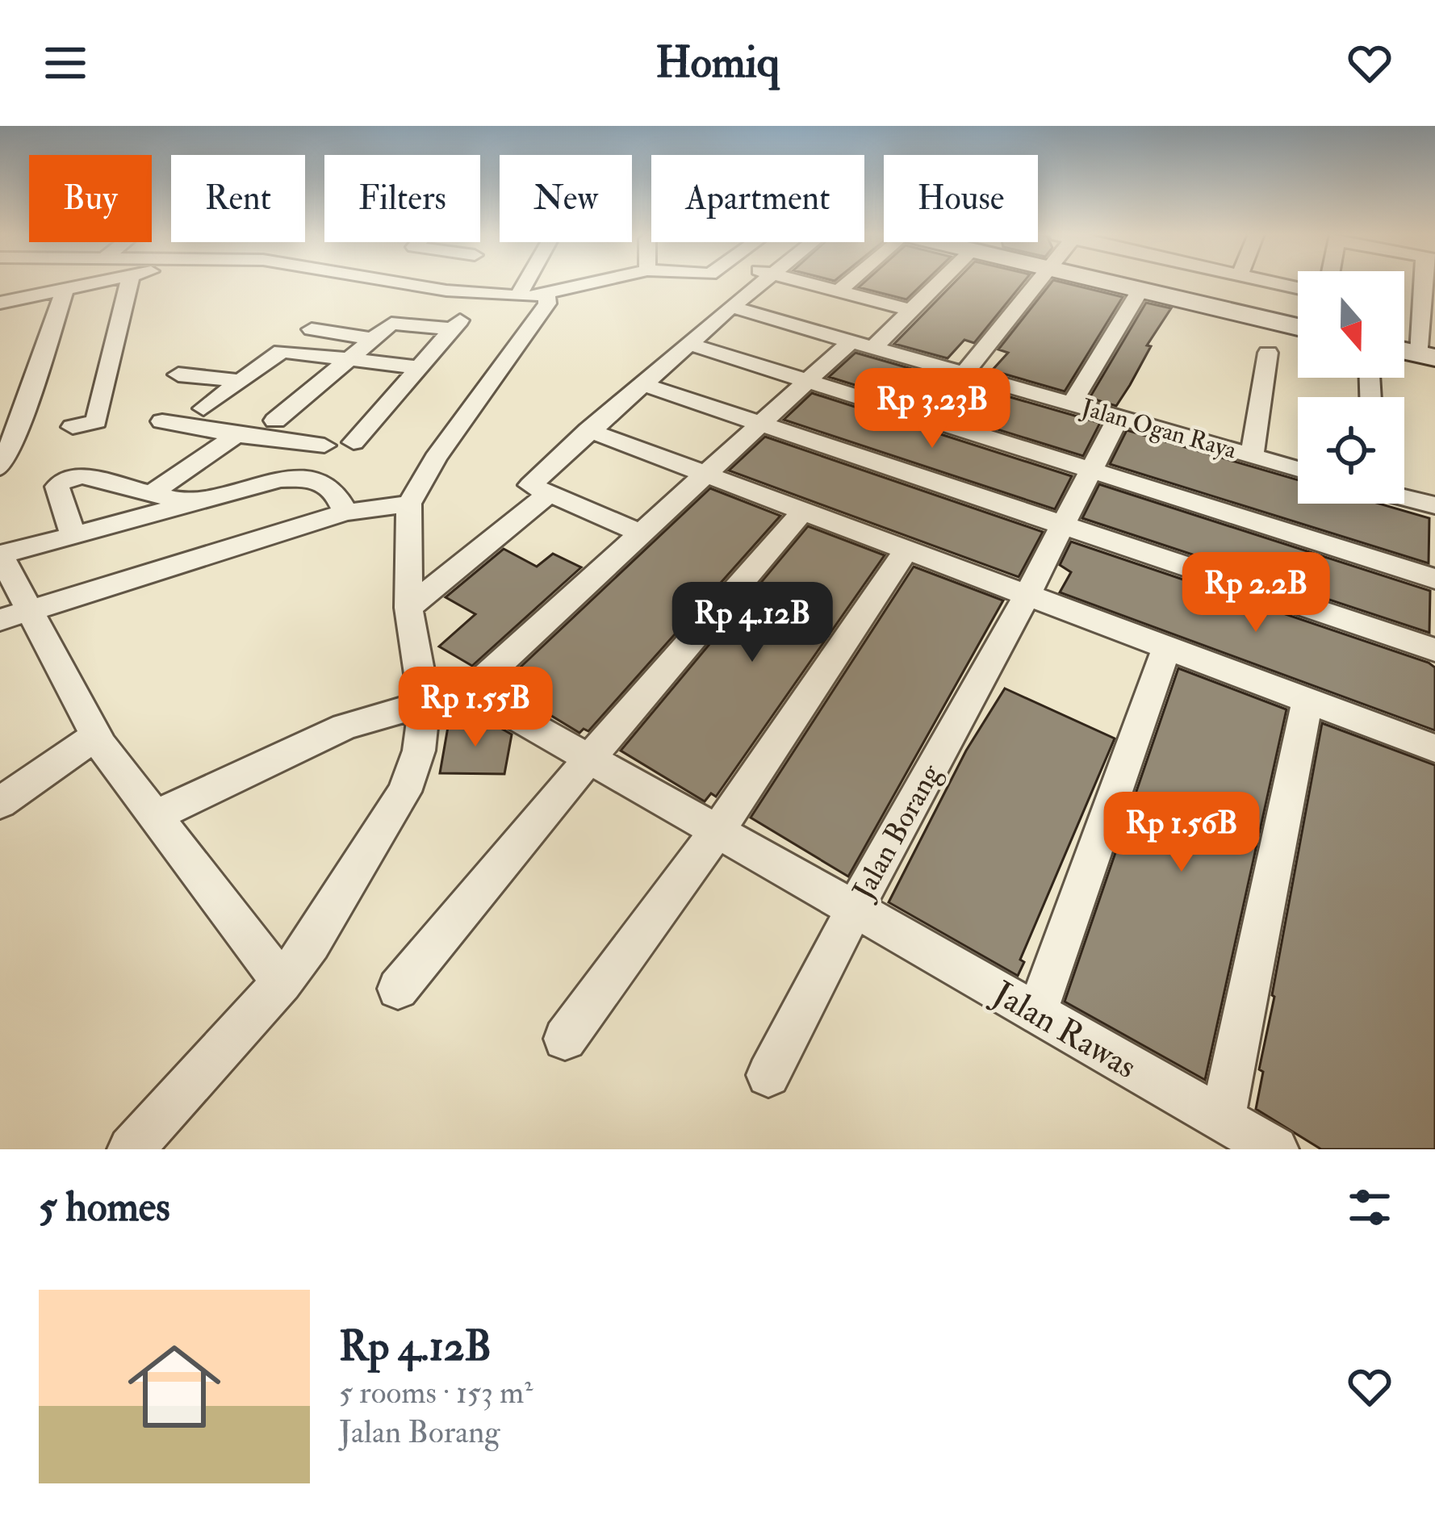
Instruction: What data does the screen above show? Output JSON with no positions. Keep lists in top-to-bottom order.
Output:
{
  "streets": {
    "street": ["Jalan Ogan Raya", "Jalan Borang", "Jalan Rawas"]
  },
  "crossings": [
    ["Jalan Ogan Raya", "Jalan Borang"],
    ["Jalan Borang", "Jalan Rawas"]
  ],
  "north": "bottom",
  "page": {
    "header": "Homiq",
    "chip": [
      "Buy",
      "Rent",
      "Filters",
      "New",
      "Apartment",
      "House"
    ],
    "price": [
      "Rp 3.23B",
      "Rp 2.2B",
      "Rp 4.12B",
      "Rp 1.55B",
      "Rp 1.56B"
    ],
    "heading": "5 homes",
    "list": [
      {
        "name": "Rp 4.12B",
        "note": "5 rooms · 153 m² · Jalan Borang"
      }
    ]
  }
}
